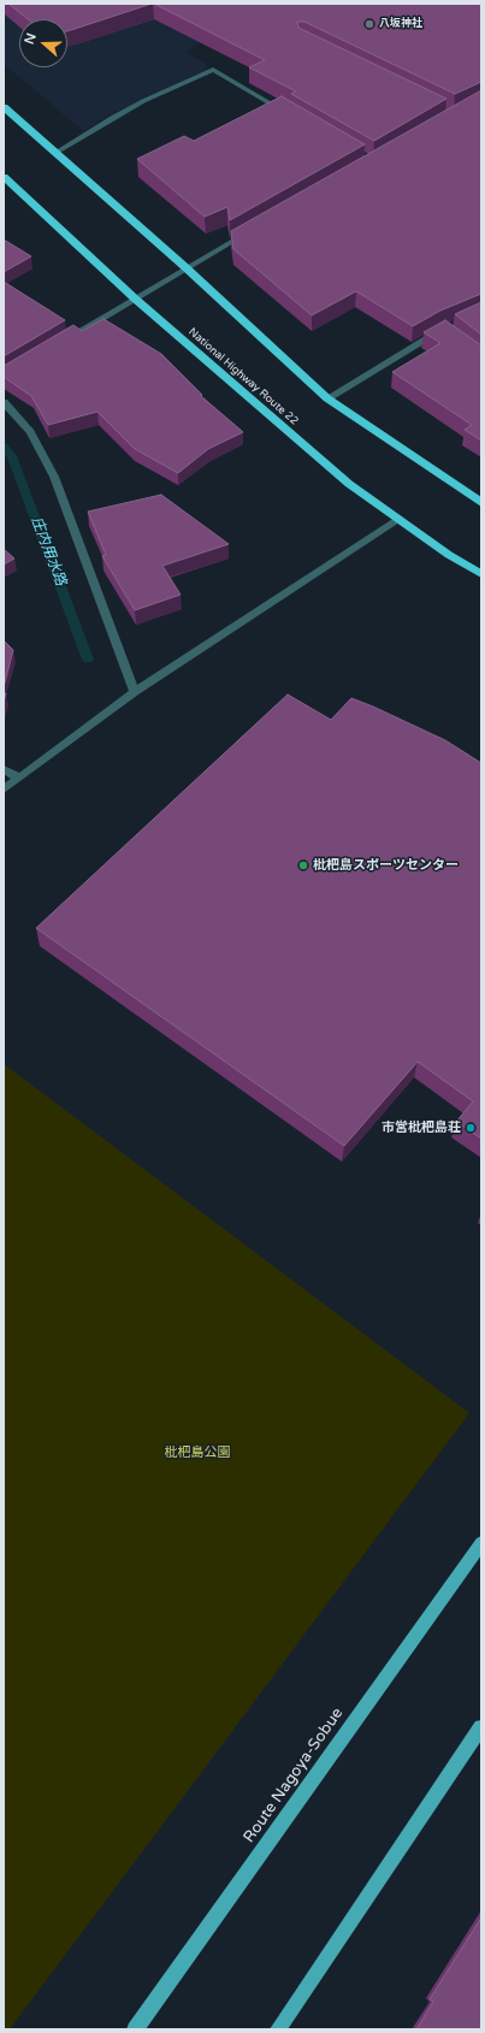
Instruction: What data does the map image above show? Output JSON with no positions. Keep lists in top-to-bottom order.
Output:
{
  "streets": {
    "highway": ["National Highway Route 22"],
    "main road": ["Route Nagoya-Sobue"]
  },
  "water": ["庄内用水路"],
  "parks": ["枇杷島公園"],
  "places": ["八坂神社", "枇杷島スポーツセンター", "市営枇杷島荘"],
  "north": "left"
}
